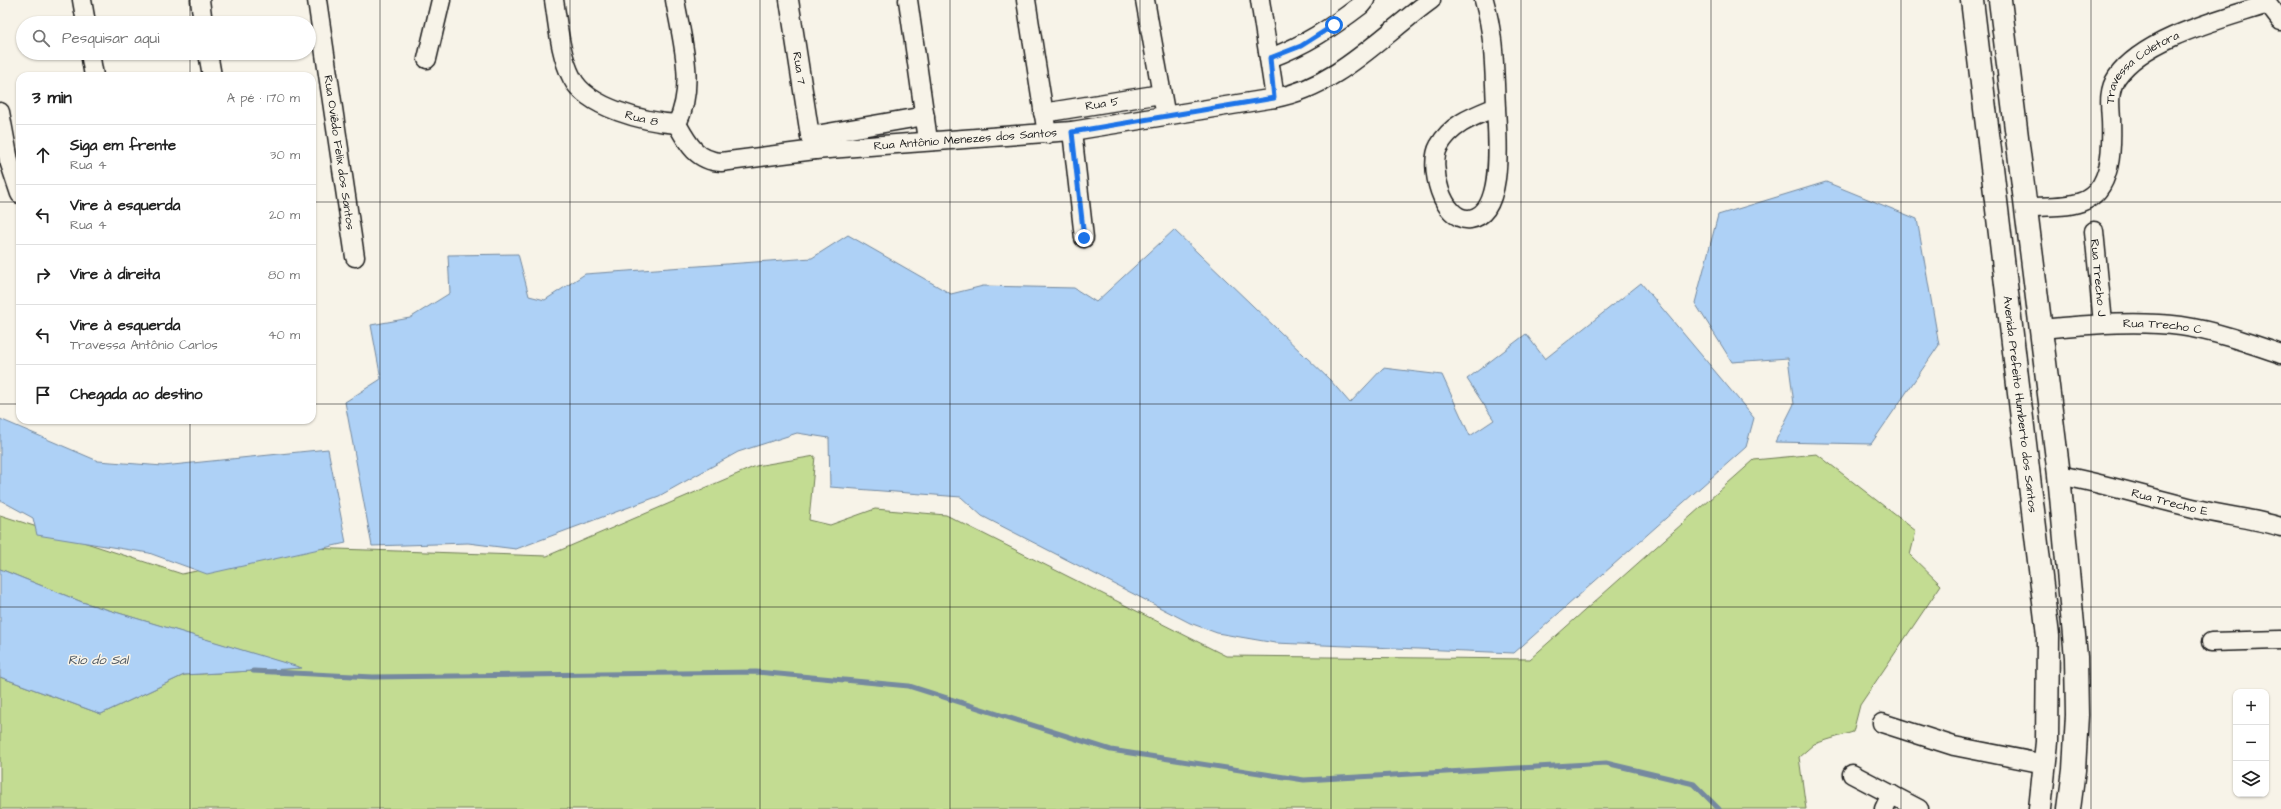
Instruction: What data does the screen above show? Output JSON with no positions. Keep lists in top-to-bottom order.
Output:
{
  "streets": {
    "street": [
      "Rua 7",
      "Travessa Coletora",
      "Rua 5",
      "Rua 8",
      "Rua Antônio Menezes dos Santos",
      "Rua Oviêdo Felix dos Santos",
      "Rua Trecho J",
      "Rua Trecho C",
      "Avenida Prefeito Humberto dos Santos",
      "Rua Trecho E"
    ]
  },
  "crossings": [
    ["Rua 7", "Rua Antônio Menezes dos Santos"],
    ["Rua 8", "Rua Antônio Menezes dos Santos"],
    ["Rua Trecho J", "Rua Trecho C"]
  ],
  "water": ["Rio do Sal"],
  "page": {
    "search": "Pesquisar aqui",
    "heading": ["3 min", "A pé · 170 m"],
    "list": [
      ["Siga em frente", "Rua 4", "30 m"],
      ["Vire à esquerda", "Rua 4", "20 m"],
      ["Vire à direita", "80 m"],
      ["Vire à esquerda", "Travessa Antônio Carlos", "40 m"],
      "Chegada ao destino"
    ],
    "map_buttons": ["+", "−"]
  }
}
